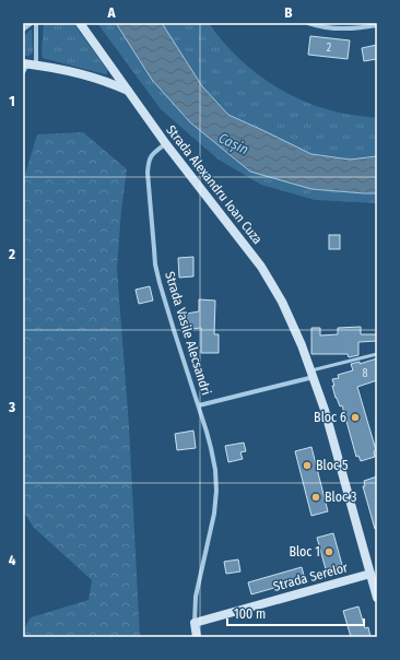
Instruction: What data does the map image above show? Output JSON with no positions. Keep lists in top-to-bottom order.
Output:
{
  "streets": {
    "main road": ["Strada Alexandru Ioan Cuza", "Strada Serelor"],
    "street": ["Strada Vasile Alecsandri"]
  },
  "crossings": [
    ["Strada Alexandru Ioan Cuza", "Strada Vasile Alecsandri"],
    ["Strada Alexandru Ioan Cuza", "Strada Serelor"],
    ["Strada Vasile Alecsandri", "Strada Serelor"]
  ],
  "water": ["Cașin"],
  "places": [
    "Bloc 6",
    "Bloc 5",
    "Bloc 3",
    "Bloc 1"
  ],
  "house_numbers": ["2", "8"],
  "scale_bar": "100 m",
  "grid": {
    "columns": ["A", "B"],
    "rows": [
      "1",
      "2",
      "3",
      "4"
    ]
  }
}
